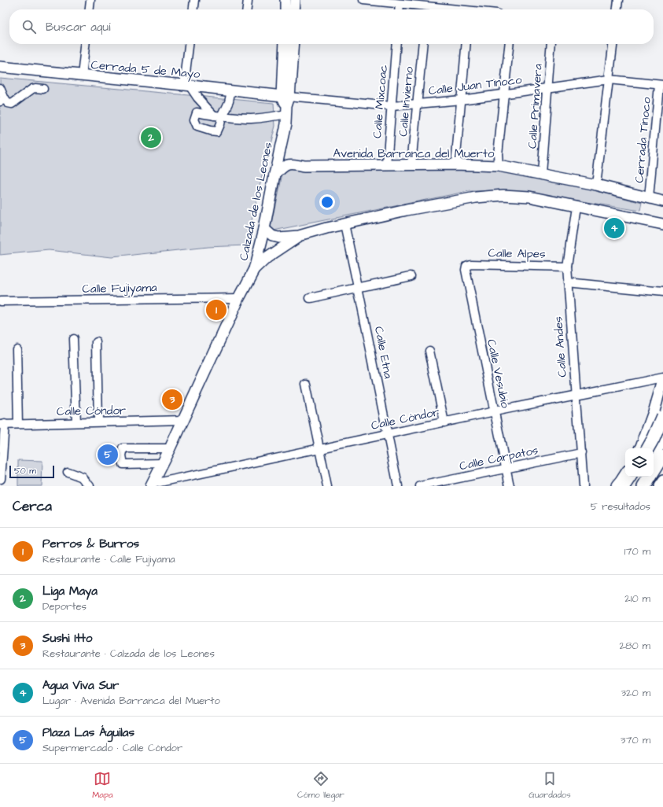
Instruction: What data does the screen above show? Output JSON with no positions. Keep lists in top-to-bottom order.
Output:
{
  "streets": {
    "main road": ["Cerrada 5 de Mayo", "Avenida Barranca del Muerto", "Calzada de los Leones"],
    "street": [
      "Calle Juan Tinoco",
      "Calle Mixcoac",
      "Calle Invierno",
      "Calle Primavera",
      "Cerrada Tinoco",
      "Calle Alpes",
      "Calle Fujiyama",
      "Calle Andes",
      "Calle Etna",
      "Calle Vesubio",
      "Calle Cóndor",
      "Calle Carpatos"
    ]
  },
  "crossings": [
    ["Cerrada 5 de Mayo", "Calle Juan Tinoco"],
    ["Cerrada 5 de Mayo", "Calzada de los Leones"],
    ["Calle Juan Tinoco", "Calle Mixcoac"],
    ["Calle Juan Tinoco", "Calle Invierno"],
    ["Calle Juan Tinoco", "Calle Primavera"],
    ["Calle Juan Tinoco", "Cerrada Tinoco"],
    ["Calle Juan Tinoco", "Calzada de los Leones"],
    ["Calle Mixcoac", "Avenida Barranca del Muerto"],
    ["Calle Invierno", "Avenida Barranca del Muerto"],
    ["Calle Primavera", "Avenida Barranca del Muerto"],
    ["Cerrada Tinoco", "Avenida Barranca del Muerto"],
    ["Calzada de los Leones", "Calle Fujiyama"],
    ["Calzada de los Leones", "Calle Cóndor"],
    ["Calle Alpes", "Calle Andes"],
    ["Calle Alpes", "Calle Vesubio"],
    ["Calle Andes", "Calle Cóndor"],
    ["Calle Andes", "Calle Carpatos"],
    ["Calle Etna", "Calle Cóndor"],
    ["Calle Vesubio", "Calle Cóndor"],
    ["Calle Vesubio", "Calle Carpatos"]
  ],
  "scale_bar": "50 m",
  "page": {
    "search": "Buscar aquí",
    "pins": [
      "2",
      "4",
      "1",
      "3",
      "5"
    ],
    "scale": "50 m",
    "heading": ["Cerca", "5 resultados"],
    "list": [
      {
        "mark": "1",
        "name": "Perros & Burros",
        "note": "Restaurante · Calle Fujiyama",
        "value": "170 m"
      },
      {
        "mark": "2",
        "name": "Liga Maya",
        "note": "Deportes",
        "value": "210 m"
      },
      {
        "mark": "3",
        "name": "Sushi Itto",
        "note": "Restaurante · Calzada de los Leones",
        "value": "280 m"
      },
      {
        "mark": "4",
        "name": "Agua Viva Sur",
        "note": "Lugar · Avenida Barranca del Muerto",
        "value": "320 m"
      },
      {
        "mark": "5",
        "name": "Plaza Las Águilas",
        "note": "Supermercado · Calle Cóndor",
        "value": "370 m"
      }
    ],
    "nav": ["Mapa", "Cómo llegar", "Guardados"]
  }
}
